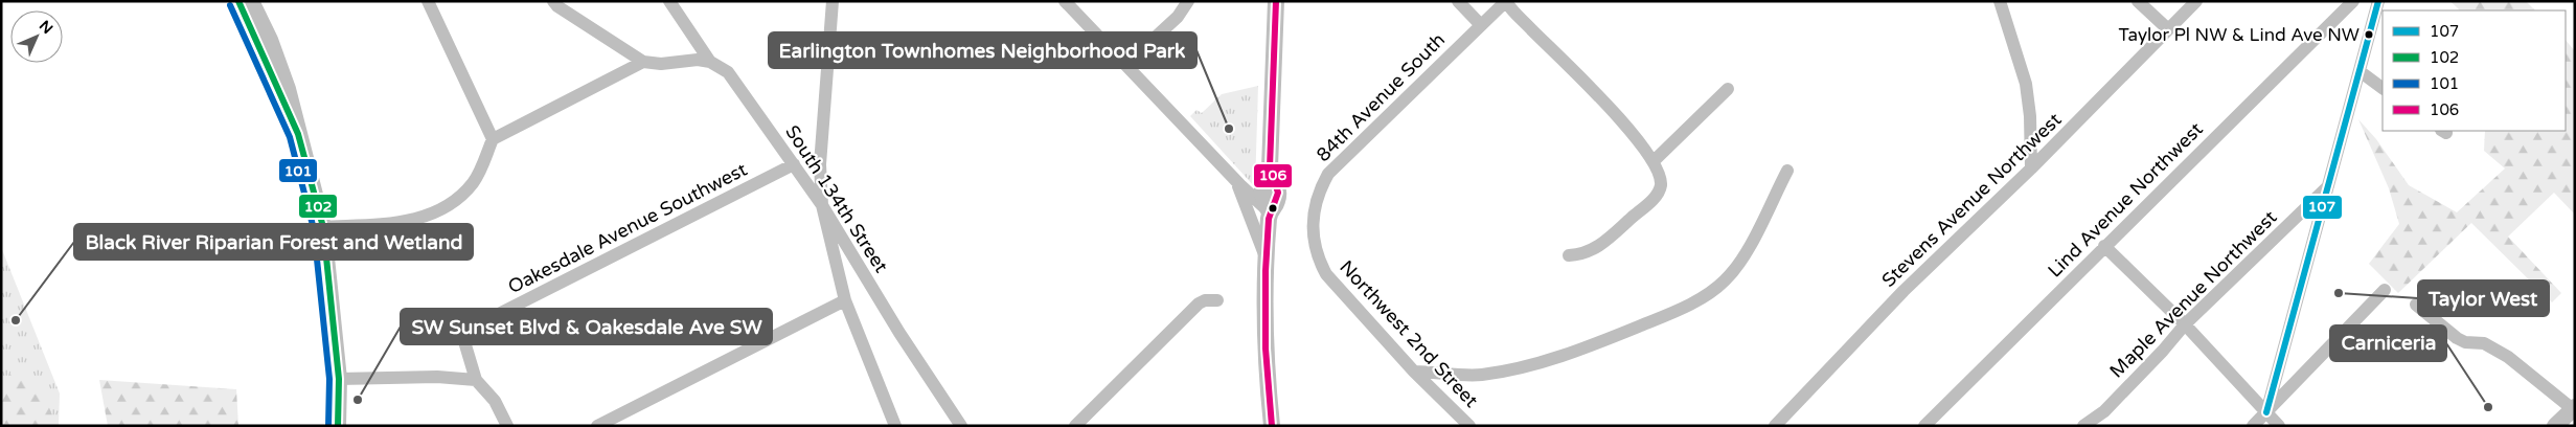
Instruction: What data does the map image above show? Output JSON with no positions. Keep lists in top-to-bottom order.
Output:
{
  "streets": {
    "street": [
      "84th Avenue South",
      "South 134th Street",
      "Stevens Avenue Northwest",
      "Lind Avenue Northwest",
      "Oakesdale Avenue Southwest",
      "Maple Avenue Northwest",
      "Northwest 2nd Street"
    ]
  },
  "crossings": [
    ["84th Avenue South", "Northwest 2nd Street"],
    ["South 134th Street", "Oakesdale Avenue Southwest"]
  ],
  "places": [
    "Taylor Pl NW & Lind Ave NW",
    "Earlington Townhomes Neighborhood Park",
    "Taylor West",
    "Black River Riparian Forest and Wetland",
    "SW Sunset Blvd & Oakesdale Ave SW",
    "Carniceria"
  ],
  "lines": [
    "transit line 107",
    "transit line 102",
    "transit line 106",
    "transit line 101"
  ],
  "legend": [
    "107",
    "102",
    "101",
    "106"
  ],
  "north": "top right"
}
